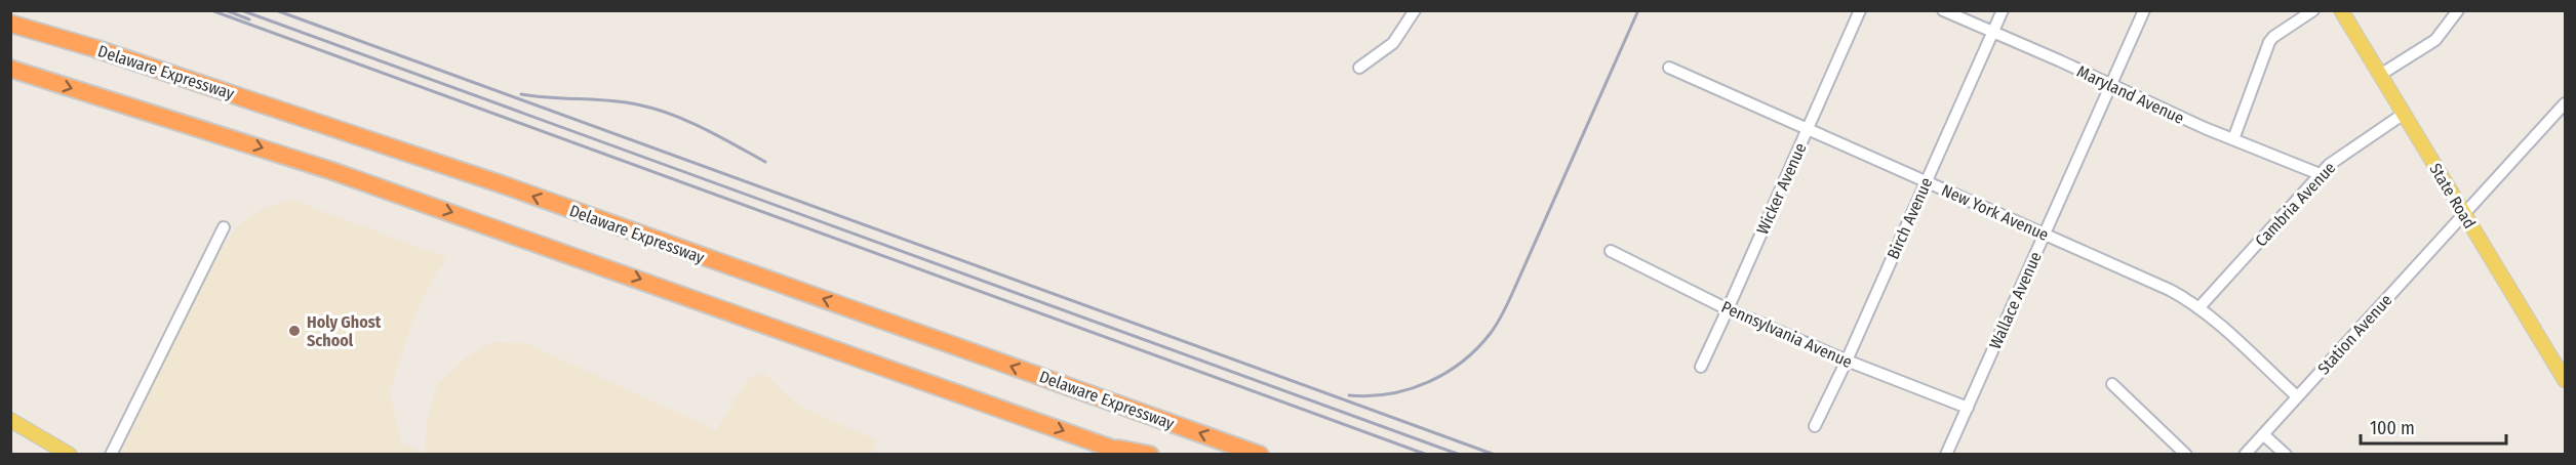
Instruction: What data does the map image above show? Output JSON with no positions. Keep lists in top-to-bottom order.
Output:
{
  "streets": {
    "highway": ["Delaware Expressway"],
    "main road": ["State Road"],
    "street": [
      "Maryland Avenue",
      "Wicker Avenue",
      "Cambria Avenue",
      "New York Avenue",
      "Birch Avenue",
      "Wallace Avenue",
      "Pennsylvania Avenue",
      "Station Avenue"
    ]
  },
  "crossings": [
    ["Maryland Avenue", "Cambria Avenue"],
    ["Maryland Avenue", "Birch Avenue"],
    ["Maryland Avenue", "Wallace Avenue"],
    ["Wicker Avenue", "New York Avenue"],
    ["Wicker Avenue", "Pennsylvania Avenue"],
    ["State Road", "Cambria Avenue"],
    ["State Road", "Station Avenue"],
    ["Cambria Avenue", "New York Avenue"],
    ["New York Avenue", "Birch Avenue"],
    ["New York Avenue", "Wallace Avenue"],
    ["New York Avenue", "Station Avenue"],
    ["Birch Avenue", "Pennsylvania Avenue"],
    ["Wallace Avenue", "Pennsylvania Avenue"]
  ],
  "places": ["Holy Ghost School"],
  "scale_bar": "100 m"
}
